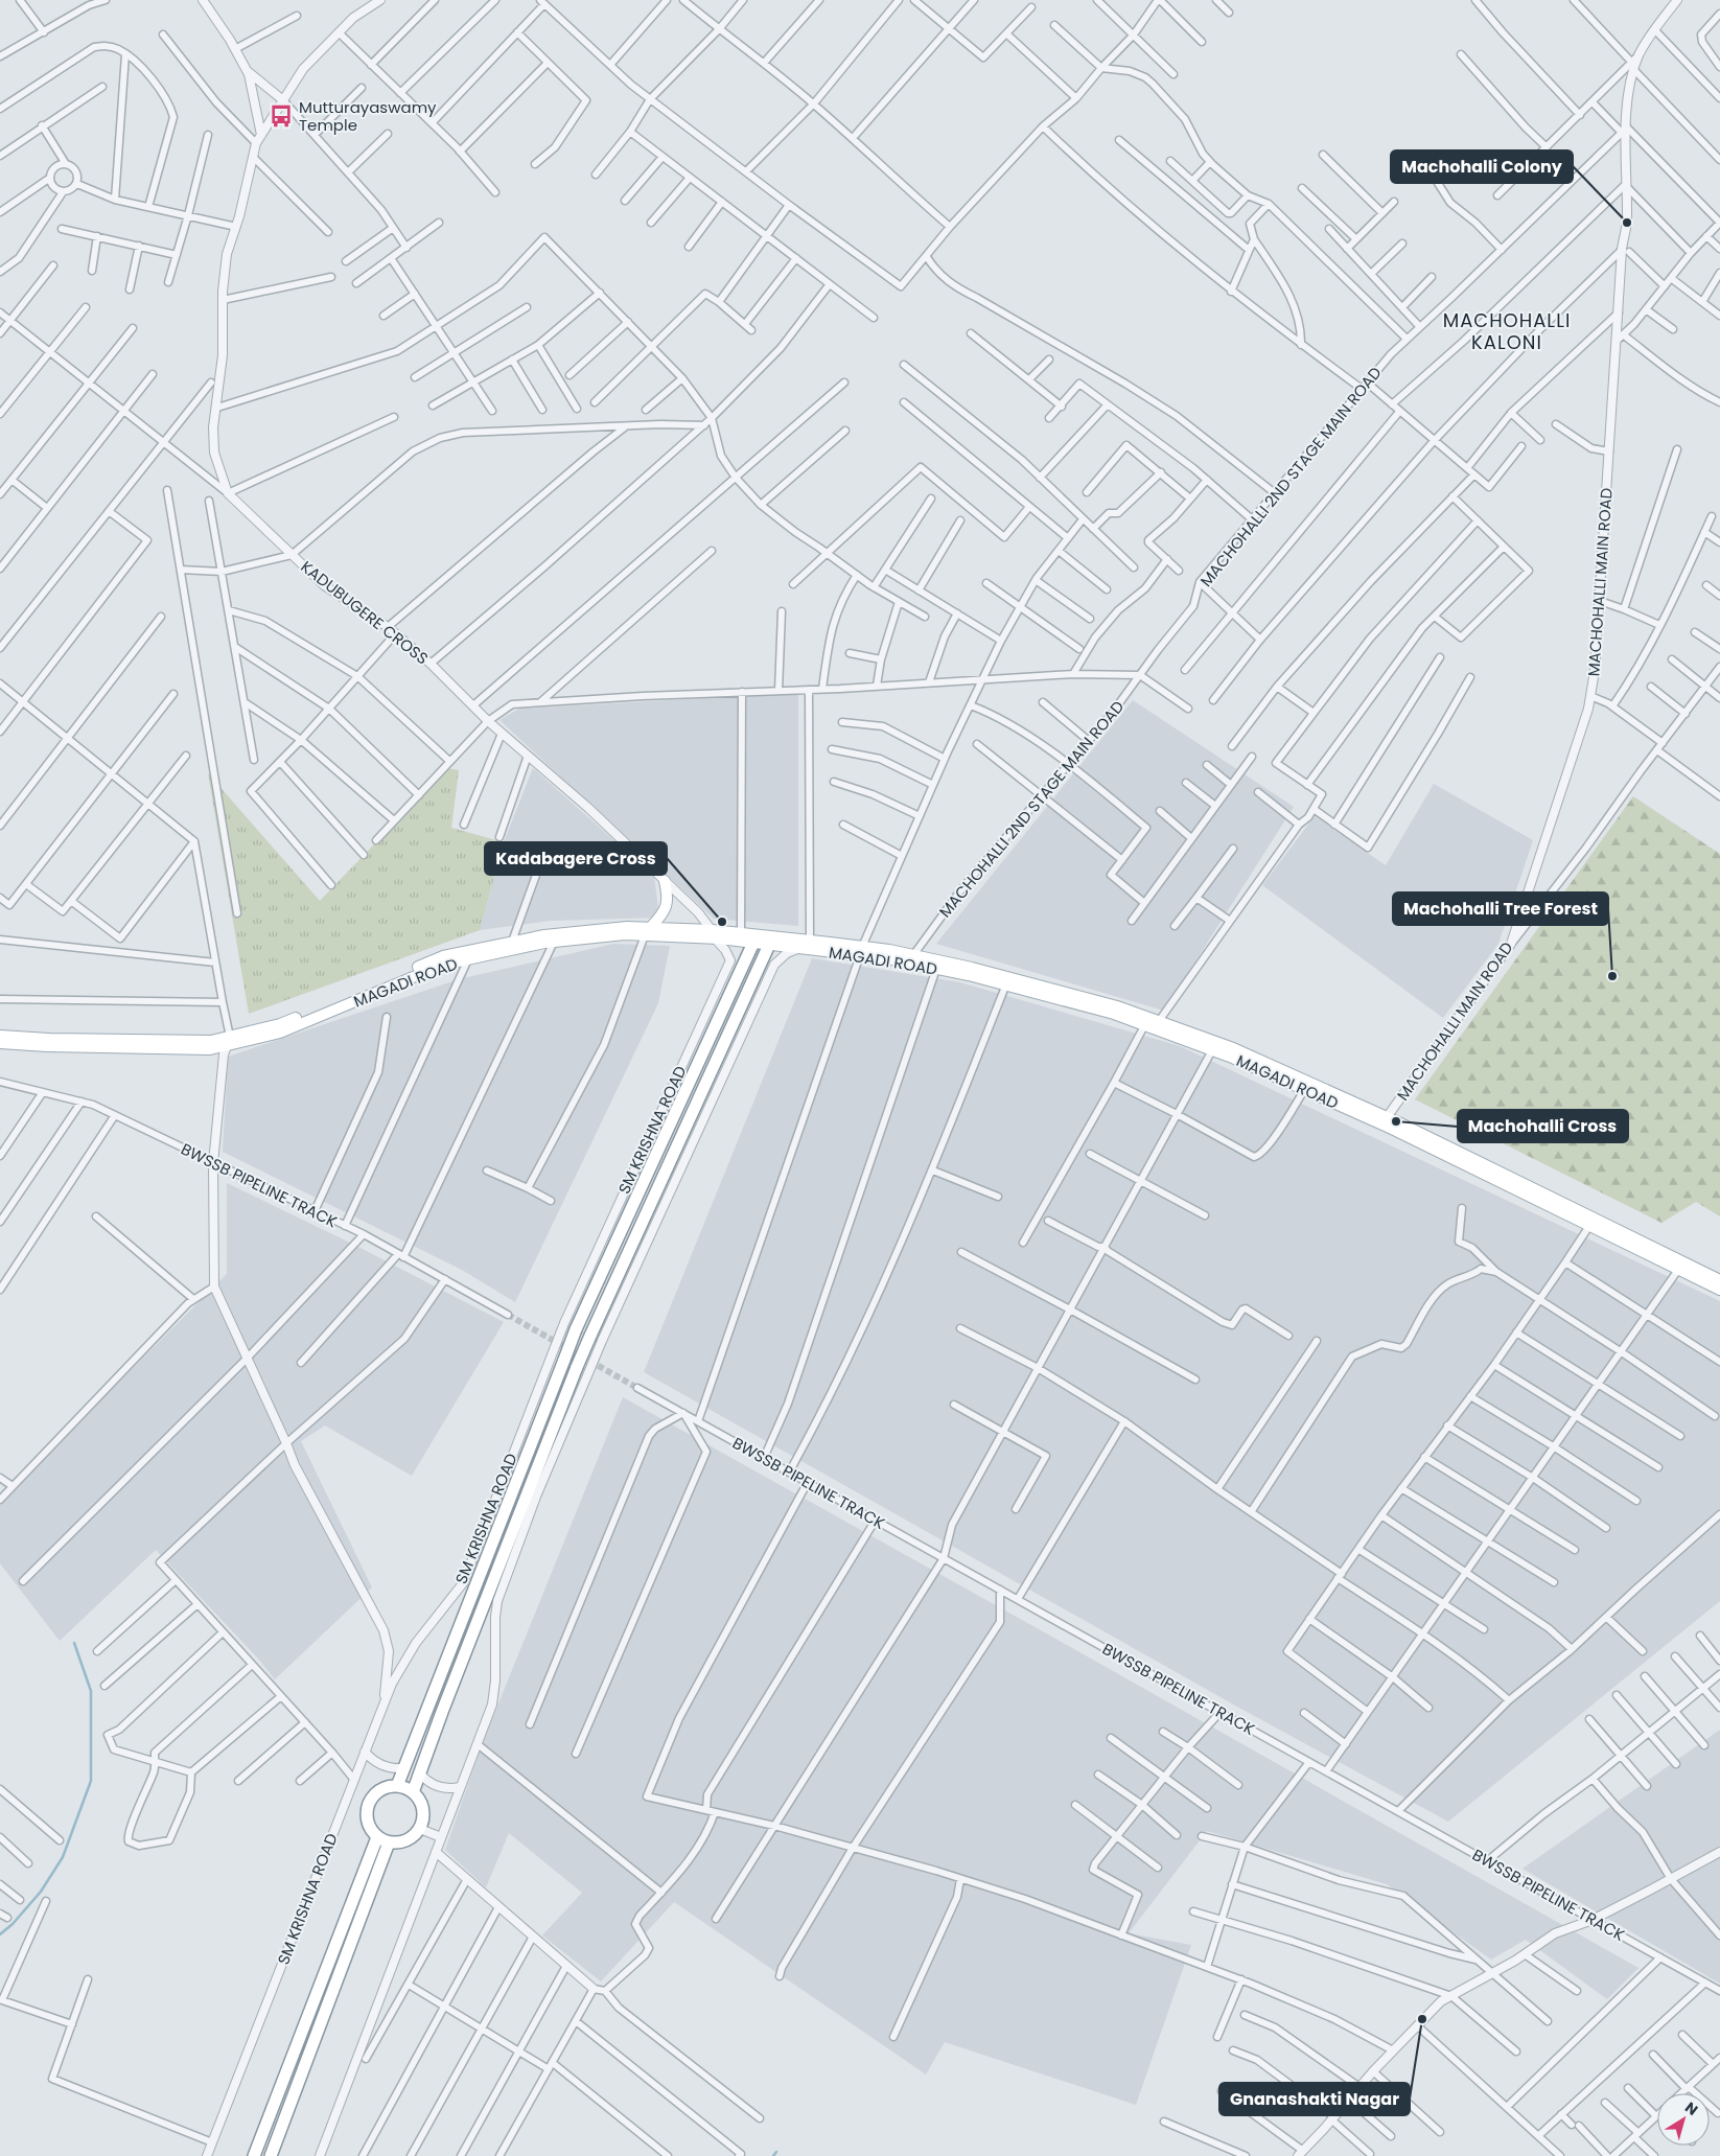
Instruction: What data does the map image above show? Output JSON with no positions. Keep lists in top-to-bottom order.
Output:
{
  "streets": {
    "highway": ["SM KRISHNA ROAD"],
    "main road": ["MAGADI ROAD"],
    "street": [
      "MACHOHALLI 2ND STAGE MAIN ROAD",
      "MACHOHALLI MAIN ROAD",
      "KADUBUGERE CROSS",
      "BWSSB PIPELINE TRACK"
    ]
  },
  "crossings": [
    ["MACHOHALLI 2ND STAGE MAIN ROAD", "MACHOHALLI MAIN ROAD"],
    ["MACHOHALLI 2ND STAGE MAIN ROAD", "MAGADI ROAD"],
    ["MACHOHALLI MAIN ROAD", "MAGADI ROAD"],
    ["KADUBUGERE CROSS", "MAGADI ROAD"],
    ["KADUBUGERE CROSS", "SM KRISHNA ROAD"],
    ["MAGADI ROAD", "SM KRISHNA ROAD"]
  ],
  "districts": ["MACHOHALLI KALONI"],
  "places": {
    "bus stop": ["Mutturayaswamy Temple"],
    "other": [
      "Machohalli Colony",
      "Kadabagere Cross",
      "Machohalli Tree Forest",
      "Machohalli Cross",
      "Gnanashakti Nagar"
    ]
  },
  "north": "top right"
}
